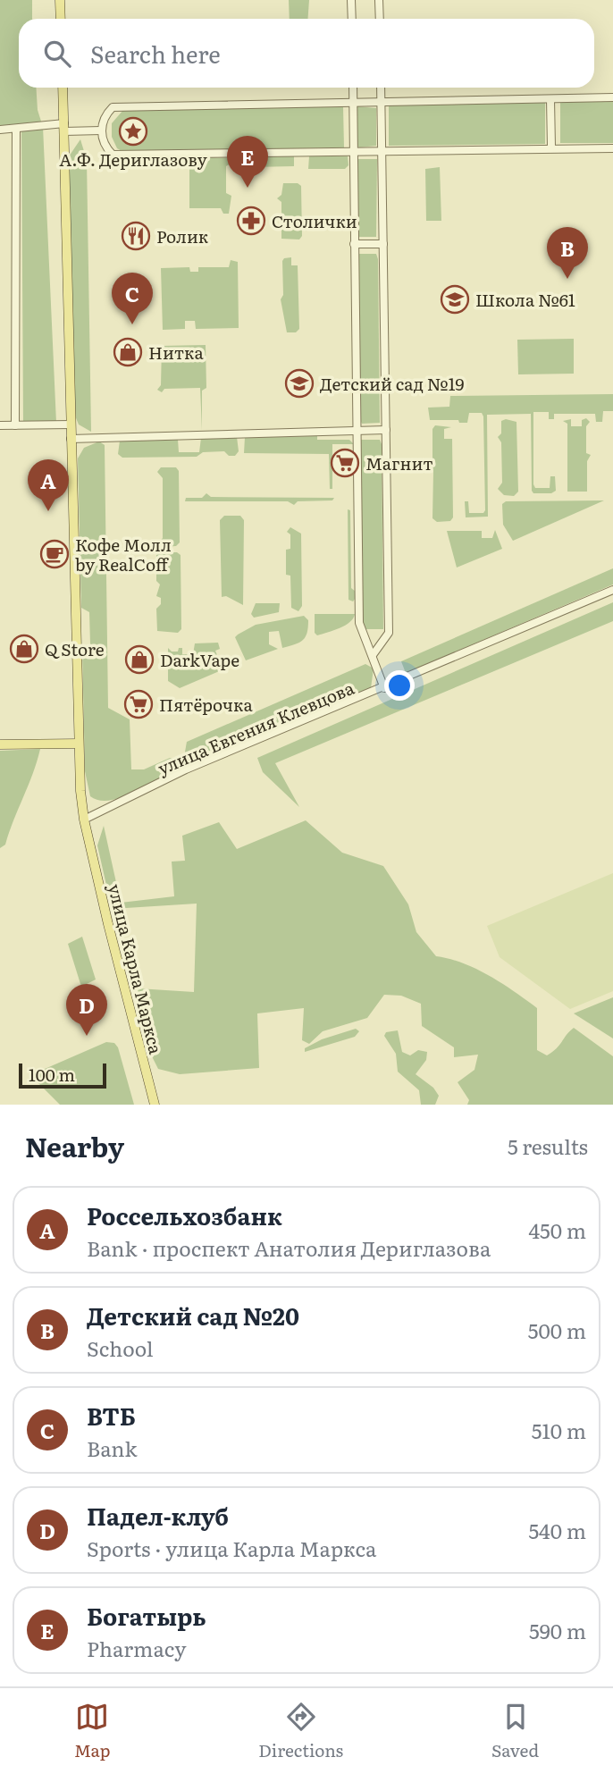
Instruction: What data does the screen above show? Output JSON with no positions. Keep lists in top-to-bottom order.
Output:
{
  "streets": {
    "main road": ["улица Карла Маркса"],
    "street": ["улица Евгения Клевцова"]
  },
  "crossings": [
    ["улица Евгения Клевцова", "улица Карла Маркса"]
  ],
  "places": {
    "place": ["А.Ф. Дериглазову"],
    "pharmacy": ["Столички"],
    "restaurant": ["Ролик"],
    "school or university": ["Школа №61", "Детский сад №19"],
    "shop": ["Нитка", "Q Store", "DarkVape"],
    "supermarket": ["Магнит", "Пятёрочка"],
    "cafe": ["Кофе Молл by RealCoff"]
  },
  "scale_bar": "100 m",
  "page": {
    "search": "Search here",
    "pins": [
      "E",
      "B",
      "C",
      "A",
      "D"
    ],
    "scale": "100 m",
    "heading": ["Nearby", "5 results"],
    "list": [
      {
        "mark": "A",
        "name": "Россельхозбанк",
        "note": "Bank · проспект Анатолия Дериглазова",
        "value": "450 m"
      },
      {
        "mark": "B",
        "name": "Детский сад №20",
        "note": "School",
        "value": "500 m"
      },
      {
        "mark": "C",
        "name": "ВТБ",
        "note": "Bank",
        "value": "510 m"
      },
      {
        "mark": "D",
        "name": "Падел-клуб",
        "note": "Sports · улица Карла Маркса",
        "value": "540 m"
      },
      {
        "mark": "E",
        "name": "Богатырь",
        "note": "Pharmacy",
        "value": "590 m"
      }
    ],
    "nav": ["Map", "Directions", "Saved"]
  }
}
